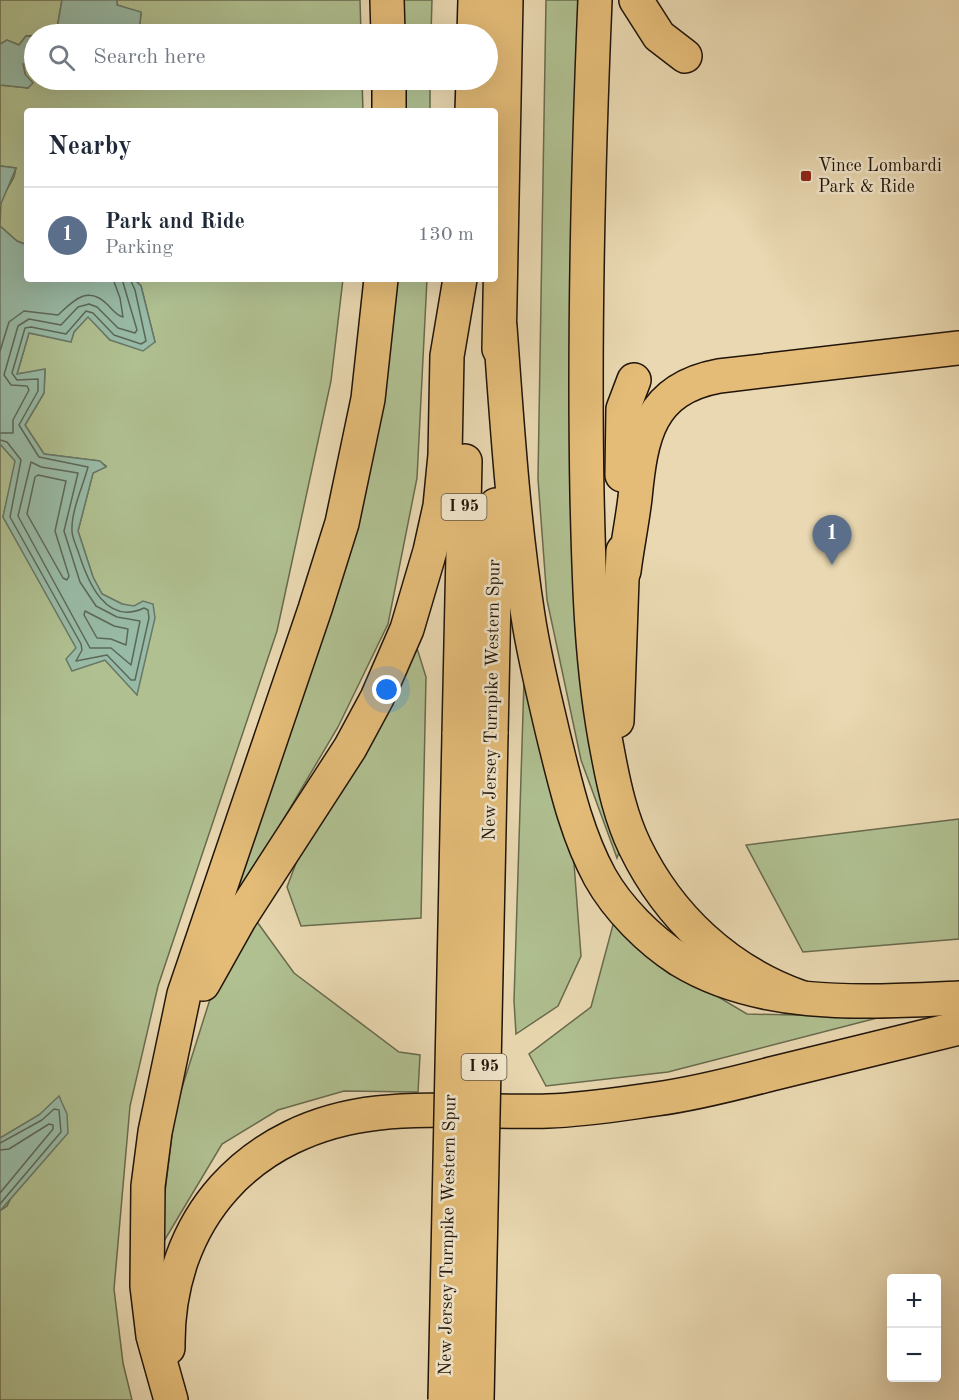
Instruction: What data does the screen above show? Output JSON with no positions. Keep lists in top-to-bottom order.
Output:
{
  "streets": {
    "highway": ["I 95", "New Jersey Turnpike Western Spur"]
  },
  "places": {
    "transit": ["Vince Lombardi Park & Ride"]
  },
  "page": {
    "search": "Search here",
    "heading": "Nearby",
    "list": [
      {
        "mark": "1",
        "name": "Park and Ride",
        "note": "Parking",
        "value": "130 m"
      }
    ],
    "pins": "1",
    "map_buttons": ["+", "−"]
  }
}
